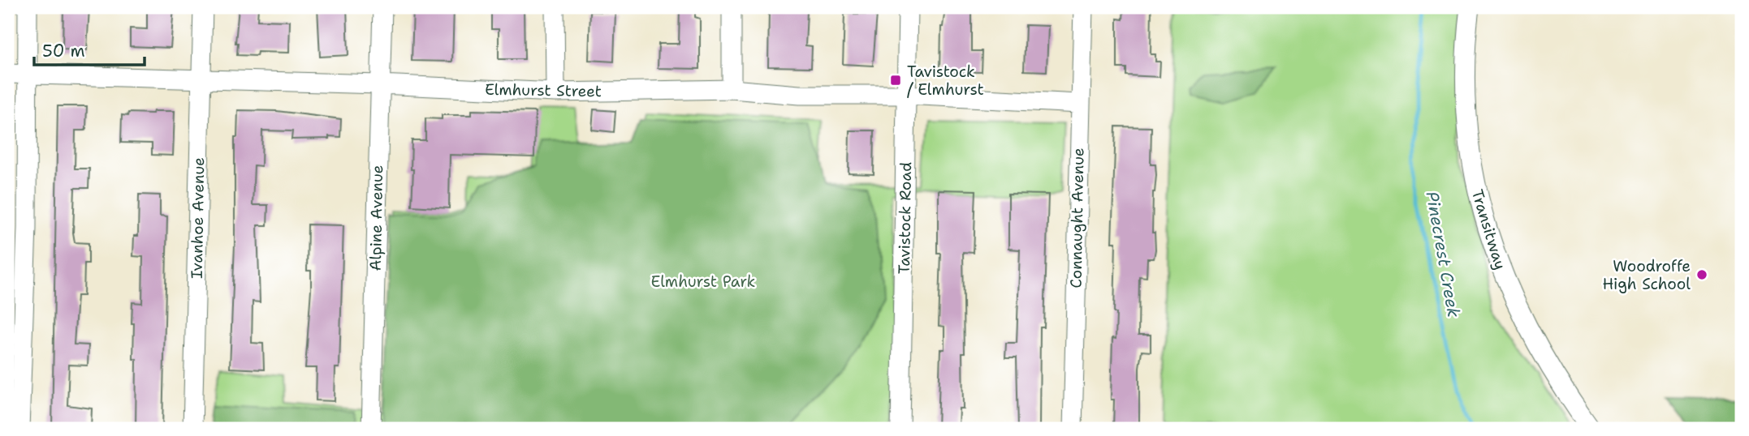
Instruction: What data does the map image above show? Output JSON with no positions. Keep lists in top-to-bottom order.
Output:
{
  "streets": {
    "street": [
      "Elmhurst Street",
      "Ivanhoe Avenue",
      "Alpine Avenue",
      "Tavistock Road",
      "Connaught Avenue",
      "Transitway"
    ]
  },
  "crossings": [
    ["Elmhurst Street", "Ivanhoe Avenue"],
    ["Elmhurst Street", "Alpine Avenue"],
    ["Elmhurst Street", "Tavistock Road"],
    ["Elmhurst Street", "Connaught Avenue"]
  ],
  "water": ["Pinecrest Creek"],
  "parks": ["Elmhurst Park"],
  "places": {
    "transit": ["Tavistock / Elmhurst"],
    "other": ["Woodroffe High School"]
  },
  "scale_bar": "50 m"
}
